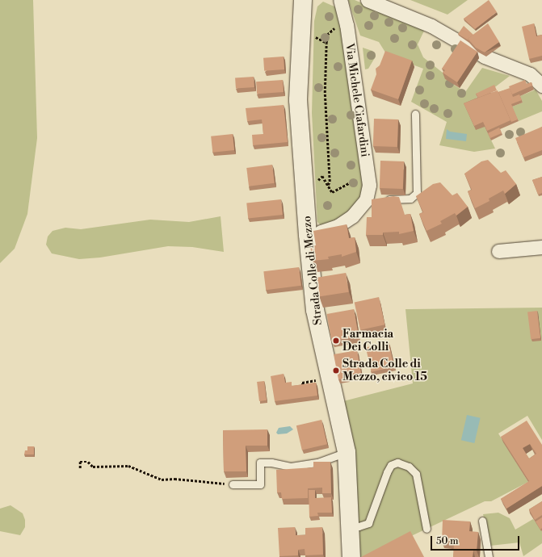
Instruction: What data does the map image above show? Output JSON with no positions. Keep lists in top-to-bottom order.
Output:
{
  "streets": {
    "street": ["Via Michele Ciafardini", "Strada Colle di Mezzo"]
  },
  "places": ["Farmacia Dei Colli", "Strada Colle di Mezzo, civico 15"],
  "scale_bar": "50 m"
}
